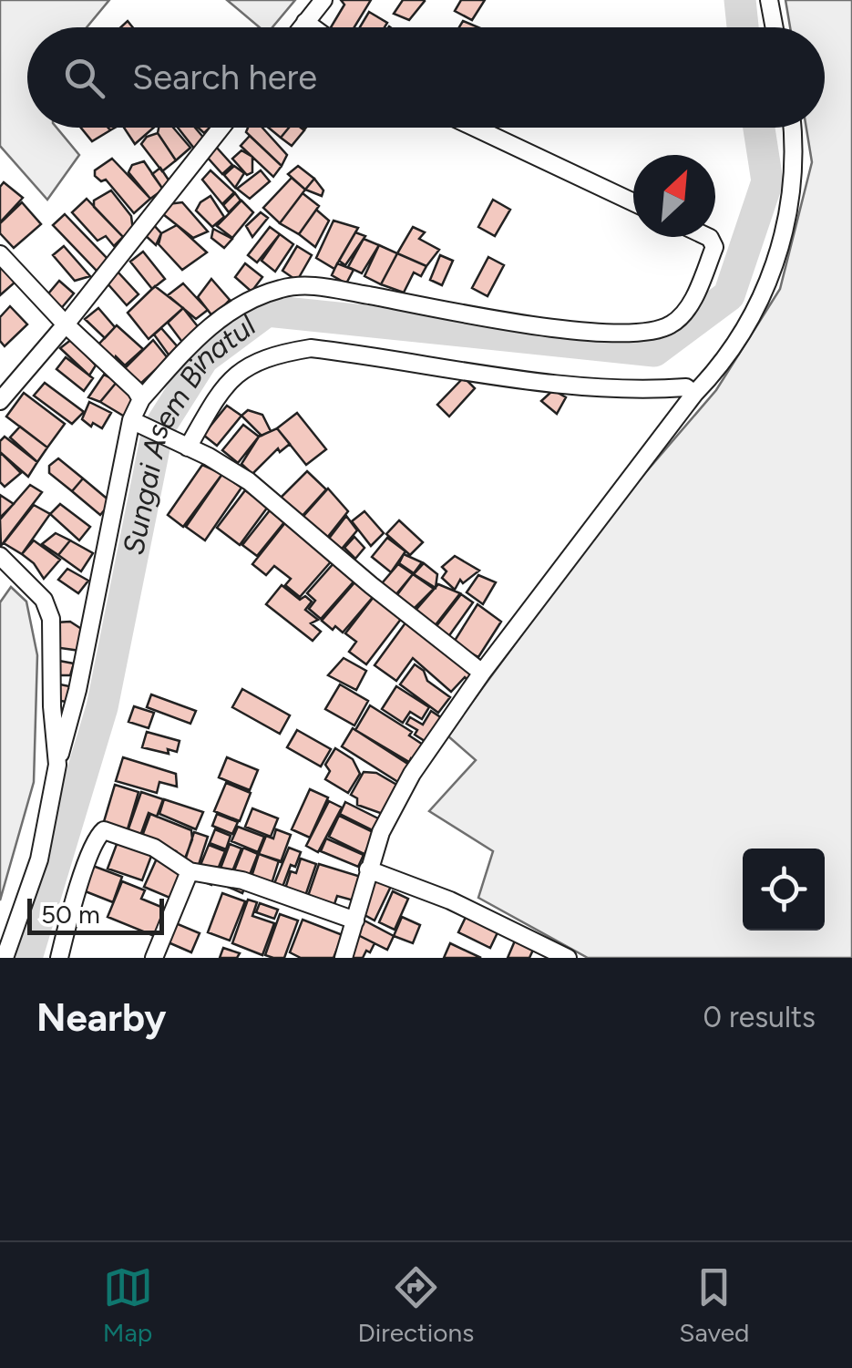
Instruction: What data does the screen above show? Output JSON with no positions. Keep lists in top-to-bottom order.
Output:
{
  "water": ["Sungai Asem Binatul"],
  "scale_bar": "50 m",
  "north": "top right",
  "page": {
    "search": "Search here",
    "scale": "50 m",
    "heading": ["Nearby", "0 results"],
    "nav": ["Map", "Directions", "Saved"]
  }
}
